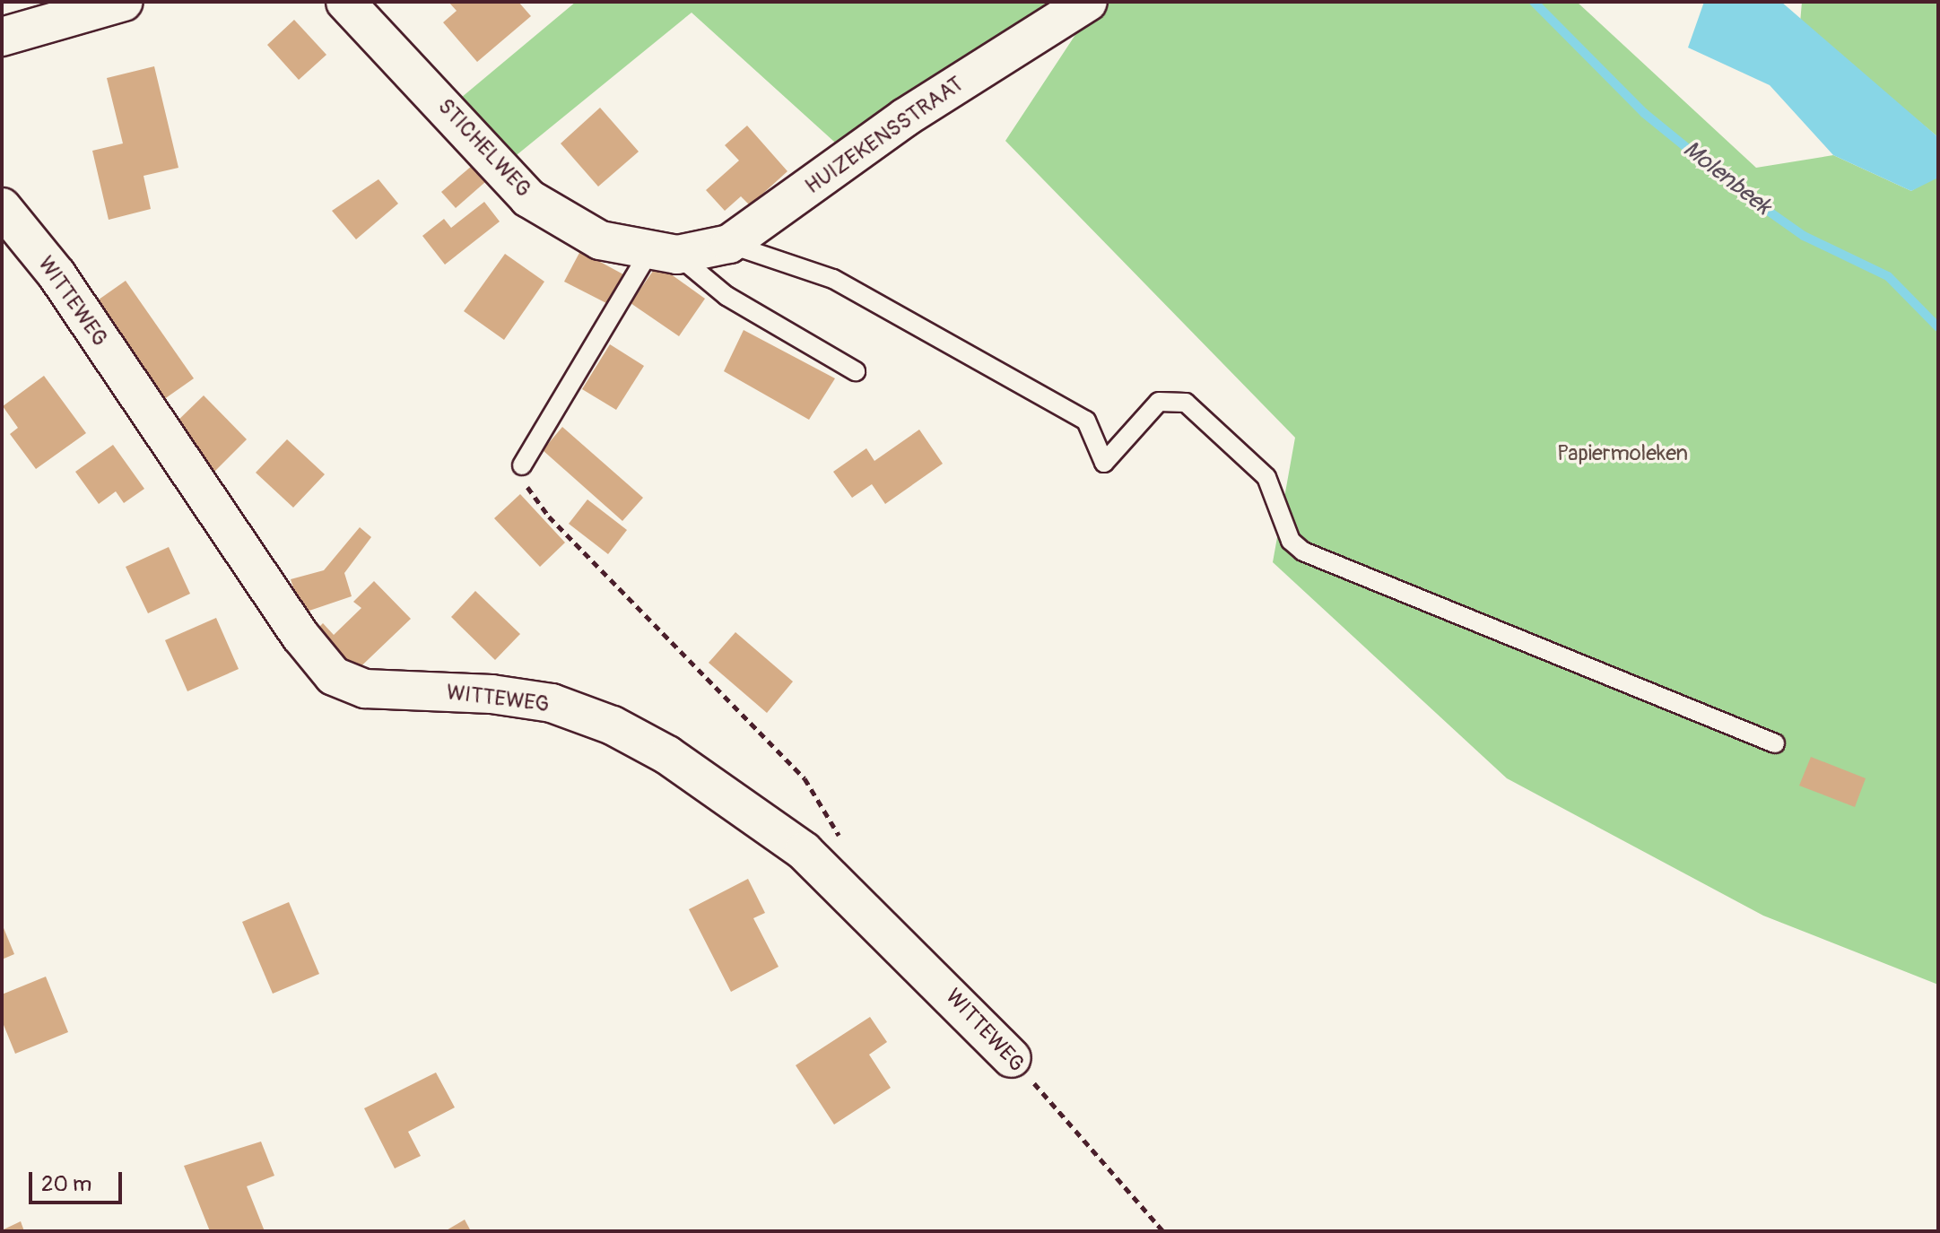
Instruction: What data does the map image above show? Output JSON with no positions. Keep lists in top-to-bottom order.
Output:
{
  "streets": {
    "street": ["HUIZEKENSSTRAAT", "STICHELWEG", "WITTEWEG"]
  },
  "crossings": [
    ["HUIZEKENSSTRAAT", "STICHELWEG"]
  ],
  "water": ["Molenbeek"],
  "parks": ["Papiermoleken"],
  "scale_bar": "20 m"
}
